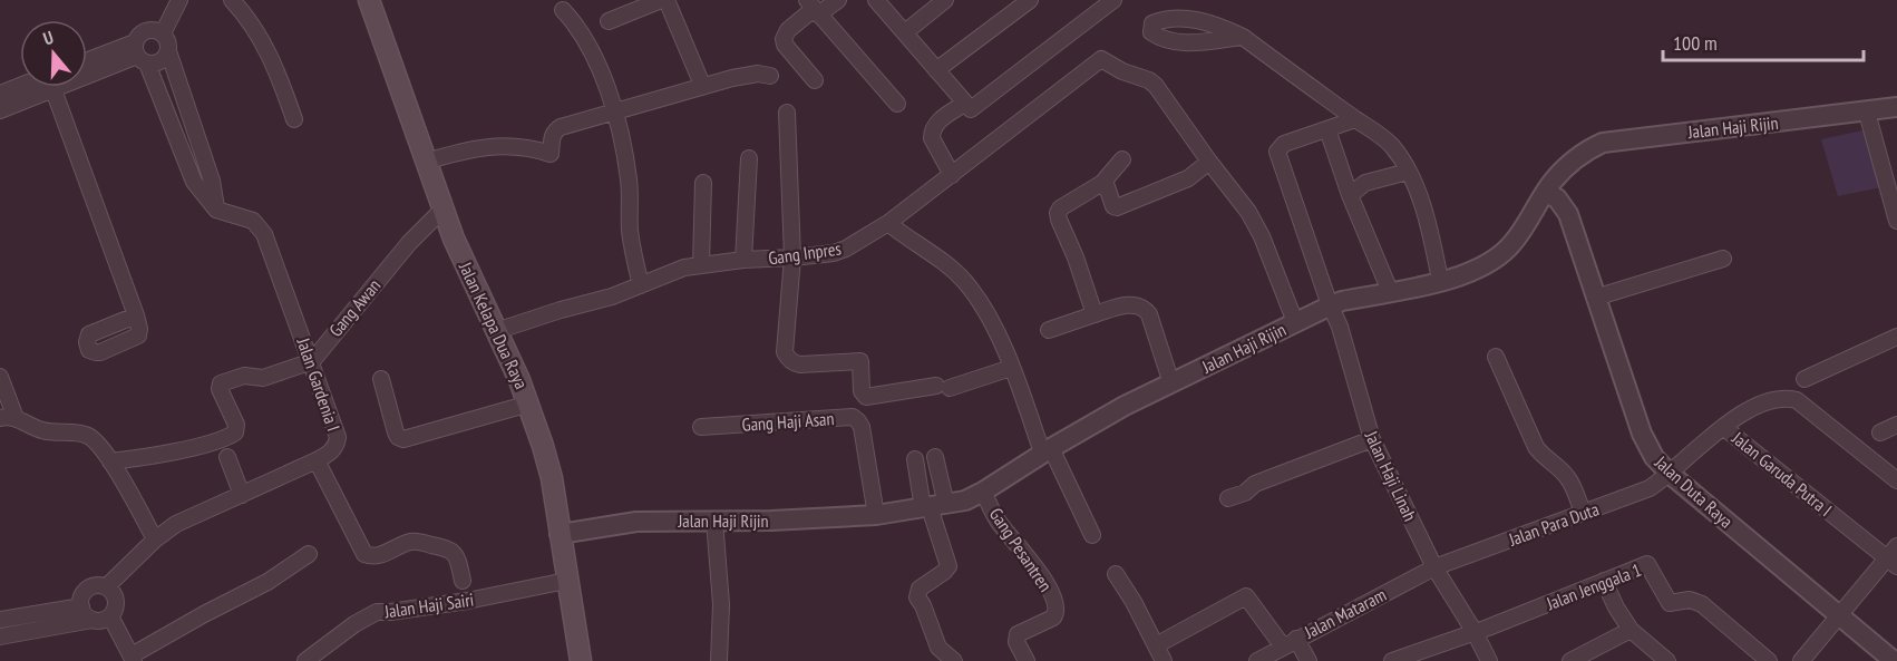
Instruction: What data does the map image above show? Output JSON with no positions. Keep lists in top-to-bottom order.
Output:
{
  "streets": {
    "main road": ["Jalan Kelapa Dua Raya"],
    "street": [
      "Jalan Haji Rijin",
      "Gang Inpres",
      "Gang Awan",
      "Jalan Gardenia I",
      "Gang Haji Asan",
      "Jalan Garuda Putra I",
      "Jalan Haji Linah",
      "Jalan Duta Raya",
      "Jalan Para Duta",
      "Gang Pesantren",
      "Jalan Jenggala 1",
      "Jalan Haji Sairi",
      "Jalan Mataram"
    ]
  },
  "crossings": [
    ["Jalan Haji Rijin", "Jalan Kelapa Dua Raya"],
    ["Jalan Haji Rijin", "Gang Haji Asan"],
    ["Jalan Haji Rijin", "Jalan Haji Linah"],
    ["Jalan Haji Rijin", "Jalan Duta Raya"],
    ["Jalan Haji Rijin", "Gang Pesantren"],
    ["Gang Inpres", "Jalan Kelapa Dua Raya"],
    ["Gang Awan", "Jalan Kelapa Dua Raya"],
    ["Gang Awan", "Jalan Gardenia I"],
    ["Jalan Kelapa Dua Raya", "Jalan Haji Sairi"],
    ["Jalan Garuda Putra I", "Jalan Duta Raya"],
    ["Jalan Garuda Putra I", "Jalan Para Duta"],
    ["Jalan Haji Linah", "Jalan Para Duta"],
    ["Jalan Haji Linah", "Jalan Jenggala 1"],
    ["Jalan Haji Linah", "Jalan Mataram"],
    ["Jalan Duta Raya", "Jalan Para Duta"],
    ["Jalan Para Duta", "Jalan Mataram"]
  ],
  "scale_bar": "100 m",
  "north": "top"
}
